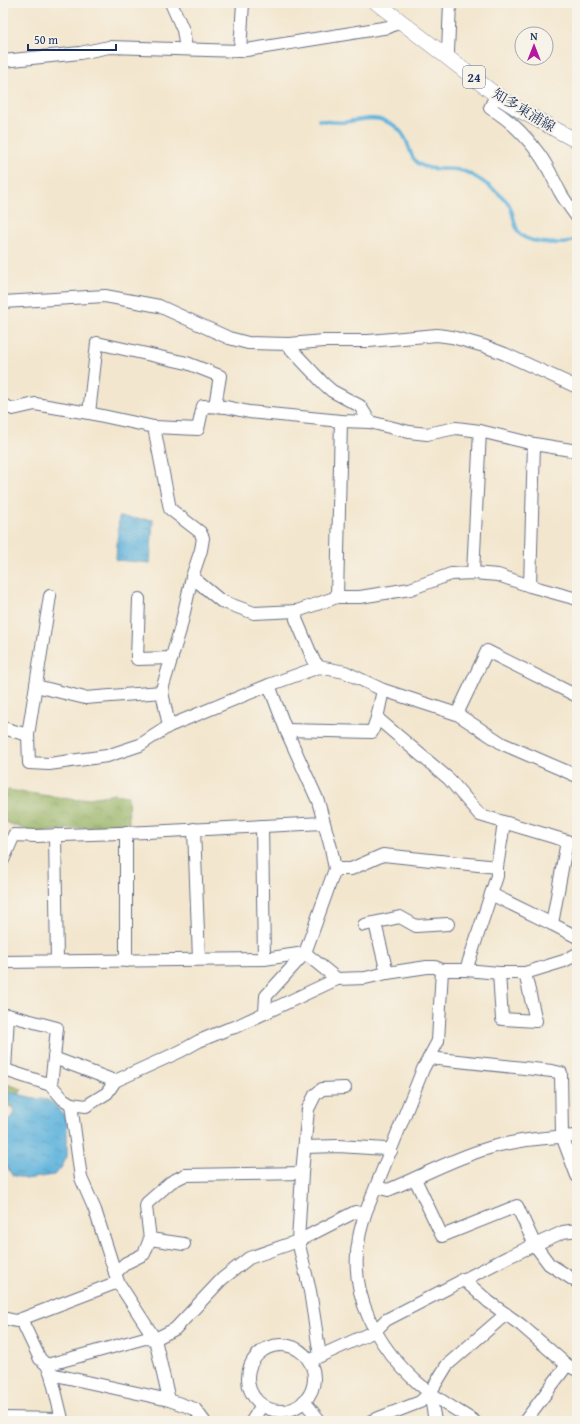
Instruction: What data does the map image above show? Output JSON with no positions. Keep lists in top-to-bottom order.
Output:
{
  "streets": {
    "main road": ["24", "知多東浦線"]
  },
  "scale_bar": "50 m",
  "north": "top"
}
